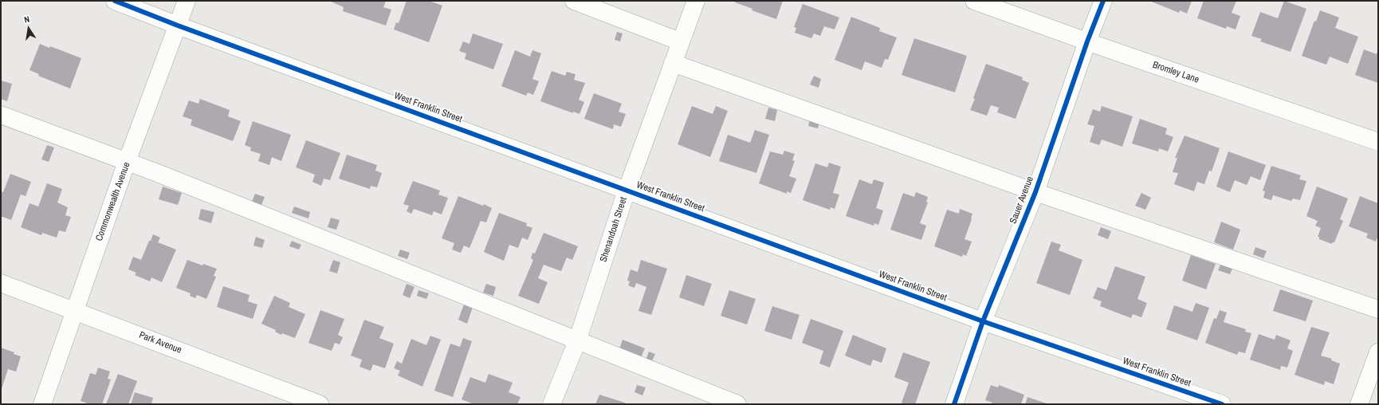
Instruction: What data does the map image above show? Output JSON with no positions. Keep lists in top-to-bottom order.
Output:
{
  "streets": {
    "street": [
      "Bromley Lane",
      "West Franklin Street",
      "Sauer Avenue",
      "Commonwealth Avenue",
      "Shenandoah Street",
      "Park Avenue"
    ]
  },
  "crossings": [
    ["Bromley Lane", "Sauer Avenue"],
    ["West Franklin Street", "Sauer Avenue"],
    ["West Franklin Street", "Commonwealth Avenue"],
    ["West Franklin Street", "Shenandoah Street"],
    ["Commonwealth Avenue", "Park Avenue"]
  ],
  "north": "top"
}
